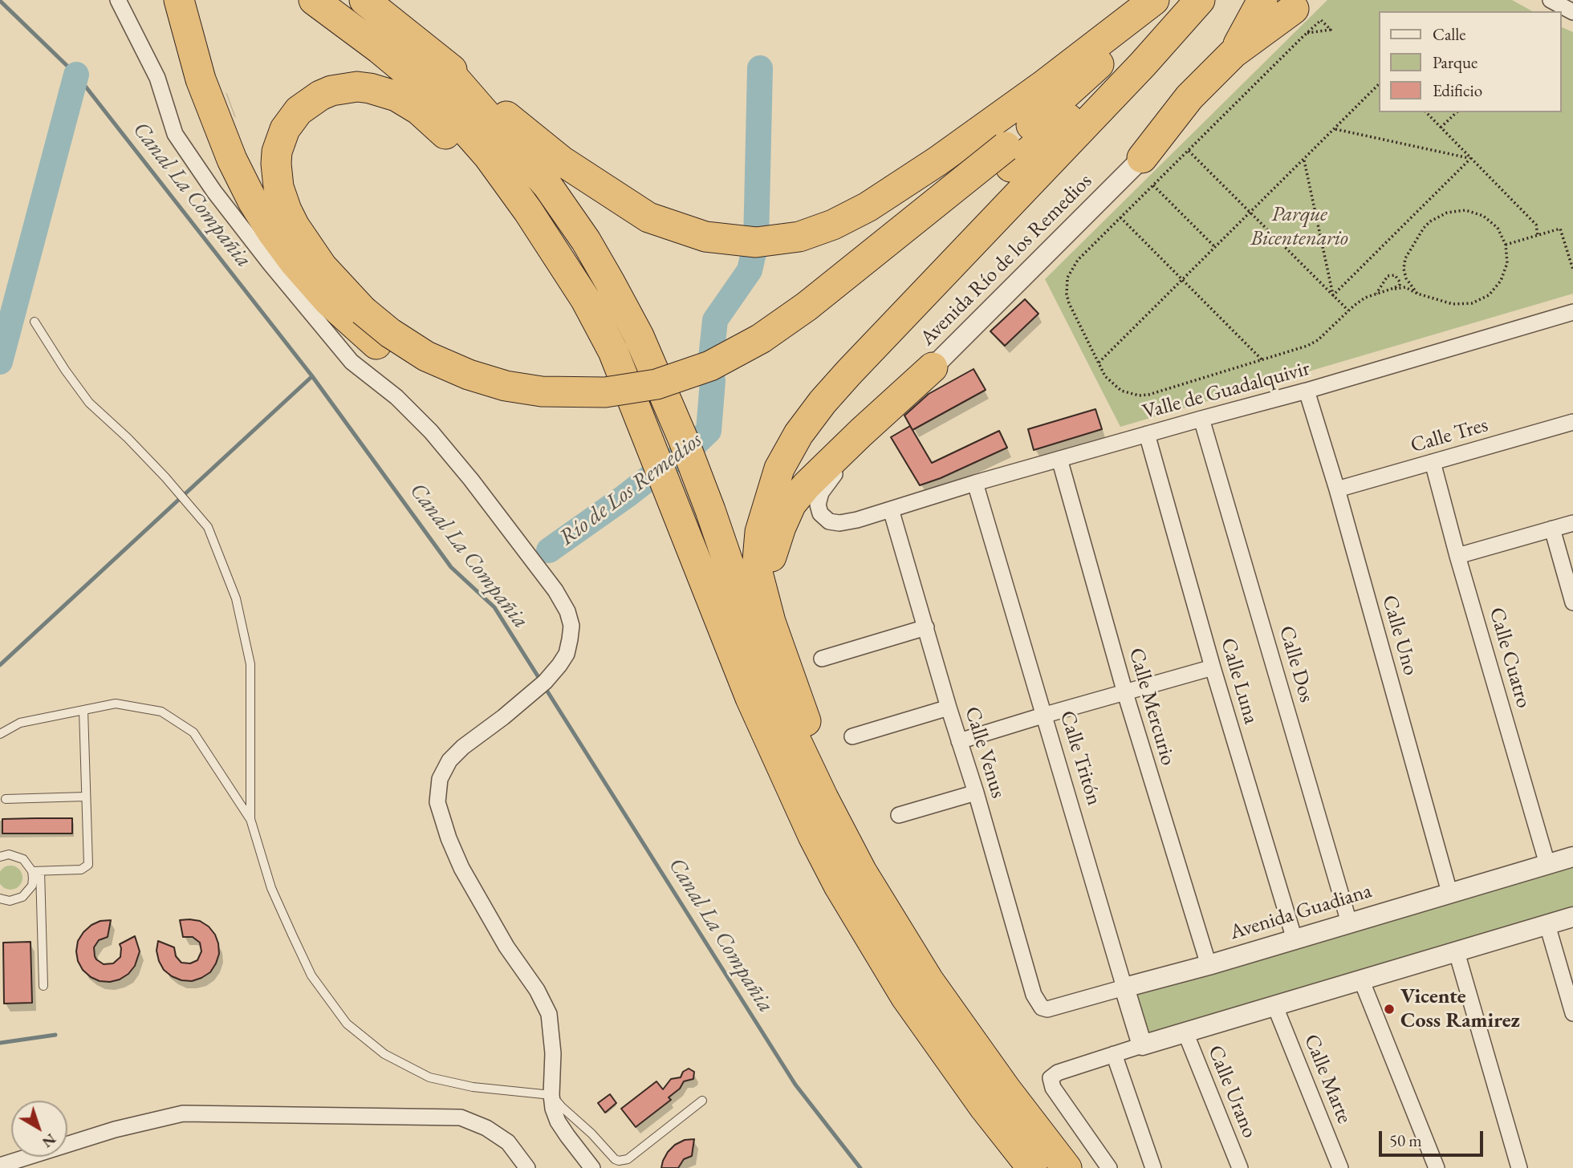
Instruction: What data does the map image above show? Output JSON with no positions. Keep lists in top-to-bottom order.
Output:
{
  "streets": {
    "street": [
      "Avenida Río de los Remedios",
      "Valle de Guadalquivir",
      "Calle Tres",
      "Calle Uno",
      "Calle Cuatro",
      "Calle Dos",
      "Calle Luna",
      "Calle Mercurio",
      "Calle Venus",
      "Calle Tritón",
      "Avenida Guadiana",
      "Calle Marte",
      "Calle Urano"
    ]
  },
  "crossings": [
    ["Avenida Río de los Remedios", "Valle de Guadalquivir"],
    ["Avenida Río de los Remedios", "Calle Venus"],
    ["Valle de Guadalquivir", "Calle Uno"],
    ["Valle de Guadalquivir", "Calle Dos"],
    ["Valle de Guadalquivir", "Calle Luna"],
    ["Valle de Guadalquivir", "Calle Mercurio"],
    ["Valle de Guadalquivir", "Calle Venus"],
    ["Valle de Guadalquivir", "Calle Tritón"],
    ["Calle Tres", "Calle Uno"],
    ["Calle Tres", "Calle Cuatro"],
    ["Calle Uno", "Avenida Guadiana"],
    ["Calle Cuatro", "Avenida Guadiana"],
    ["Calle Dos", "Avenida Guadiana"],
    ["Calle Luna", "Avenida Guadiana"],
    ["Calle Mercurio", "Avenida Guadiana"],
    ["Calle Venus", "Avenida Guadiana"],
    ["Calle Tritón", "Avenida Guadiana"]
  ],
  "water": ["Canal La Compañia", "Río de Los Remedios"],
  "parks": ["Parque Bicentenario"],
  "places": ["Vicente Coss Ramirez"],
  "legend": ["Calle", "Parque", "Edificio"],
  "scale_bar": "50 m",
  "north": "bottom right"
}
